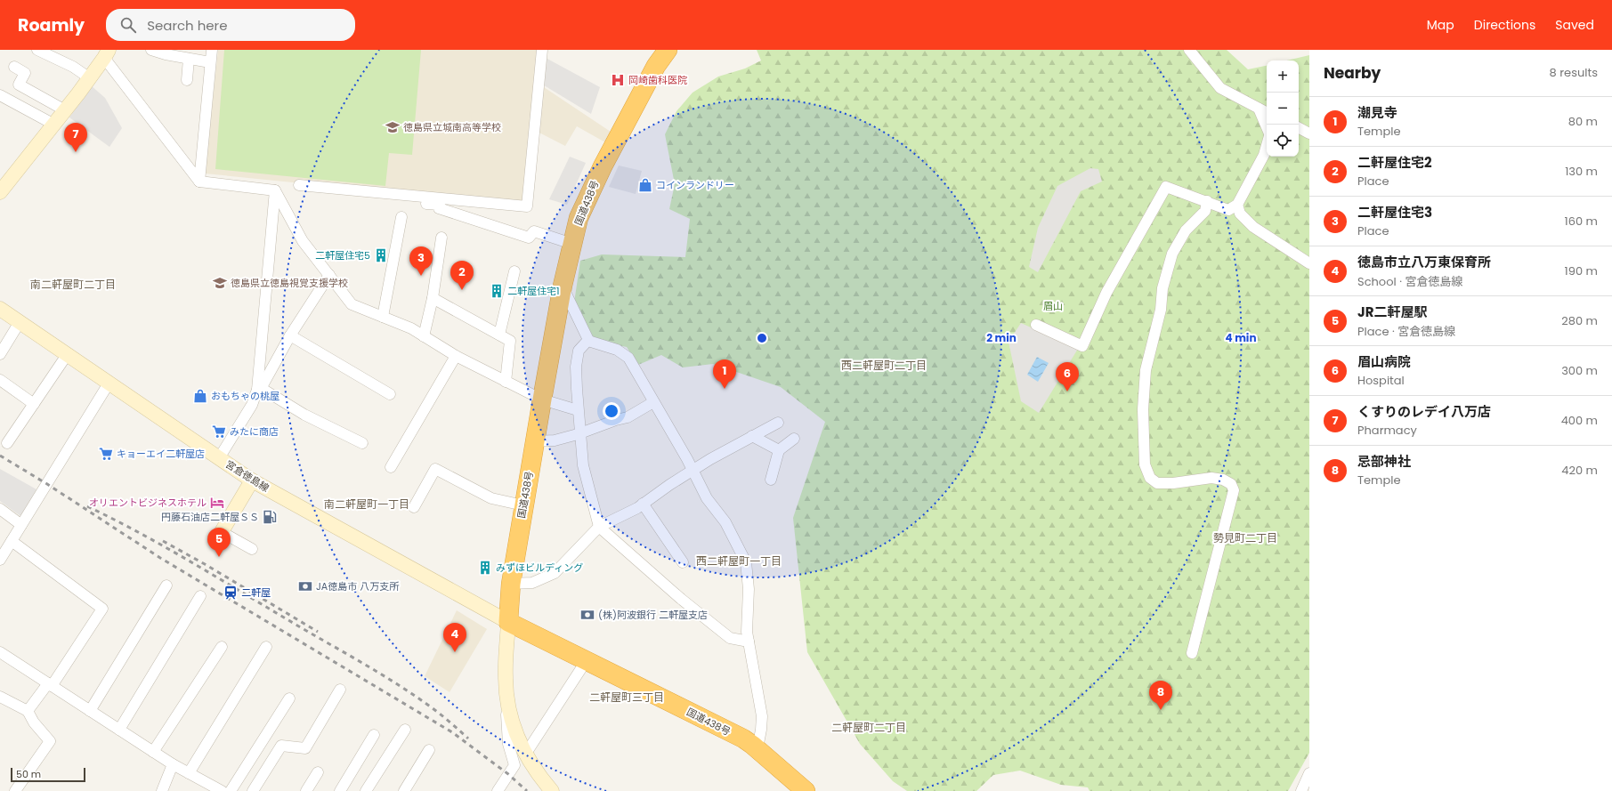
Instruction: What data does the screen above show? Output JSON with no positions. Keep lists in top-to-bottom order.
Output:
{
  "streets": {
    "highway": ["国道438号"],
    "main road": ["宮倉徳島線"]
  },
  "crossings": [
    ["国道438号", "宮倉徳島線"]
  ],
  "districts": [
    "南二軒屋町二丁目",
    "西二軒屋町二丁目",
    "南二軒屋町一丁目",
    "勢見町二丁目",
    "西二軒屋町一丁目",
    "二軒屋町三丁目",
    "二軒屋町二丁目"
  ],
  "parks": ["眉山"],
  "places": {
    "hospital": ["岡崎歯科医院"],
    "school or university": ["徳島県立城南高等学校", "徳島県立徳島視覚支援学校"],
    "shop": ["コインランドリー", "おもちゃの桃屋"],
    "building": ["二軒屋住宅5", "二軒屋住宅1", "みずほビルディング"],
    "supermarket": ["みたに商店", "キョーエイ二軒屋店"],
    "hotel": ["オリエントビジネスホテル"],
    "fuel station": ["円藤石油店二軒屋ＳＳ"],
    "bank": ["JA徳島市 八万支所", "(株)阿波銀行 二軒屋支店"],
    "station": ["二軒屋"]
  },
  "scale_bar": "50 m",
  "page": {
    "header": "Roamly",
    "search": "Search here",
    "nav": ["Map", "Directions", "Saved"],
    "heading": ["Nearby", "8 results"],
    "map_buttons": ["+", "−"],
    "list": [
      {
        "mark": "1",
        "name": "潮見寺",
        "note": "Temple",
        "value": "80 m"
      },
      {
        "mark": "2",
        "name": "二軒屋住宅2",
        "note": "Place",
        "value": "130 m"
      },
      {
        "mark": "3",
        "name": "二軒屋住宅3",
        "note": "Place",
        "value": "160 m"
      },
      {
        "mark": "4",
        "name": "徳島市立八万東保育所",
        "note": "School · 宮倉徳島線",
        "value": "190 m"
      },
      {
        "mark": "5",
        "name": "JR二軒屋駅",
        "note": "Place · 宮倉徳島線",
        "value": "280 m"
      },
      {
        "mark": "6",
        "name": "眉山病院",
        "note": "Hospital",
        "value": "300 m"
      },
      {
        "mark": "7",
        "name": "くすりのレデイ八万店",
        "note": "Pharmacy",
        "value": "400 m"
      },
      {
        "mark": "8",
        "name": "忌部神社",
        "note": "Temple",
        "value": "420 m"
      }
    ],
    "pins": [
      "7",
      "3",
      "2",
      "1",
      "6",
      "5",
      "4",
      "8"
    ],
    "scale": "50 m"
  },
  "rings": ["2 min", "4 min"]
}
